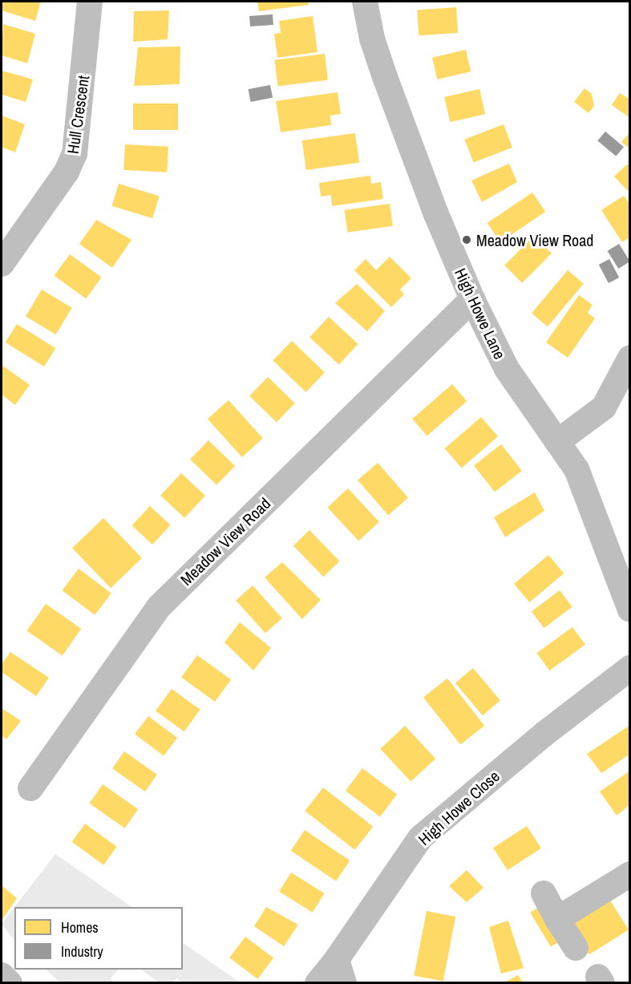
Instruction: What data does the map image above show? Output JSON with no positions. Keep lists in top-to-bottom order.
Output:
{
  "streets": {
    "street": [
      "Hull Crescent",
      "High Howe Lane",
      "Meadow View Road",
      "High Howe Close"
    ]
  },
  "crossings": [
    ["High Howe Lane", "Meadow View Road"]
  ],
  "places": ["Meadow View Road"],
  "legend": ["Homes", "Industry"]
}
